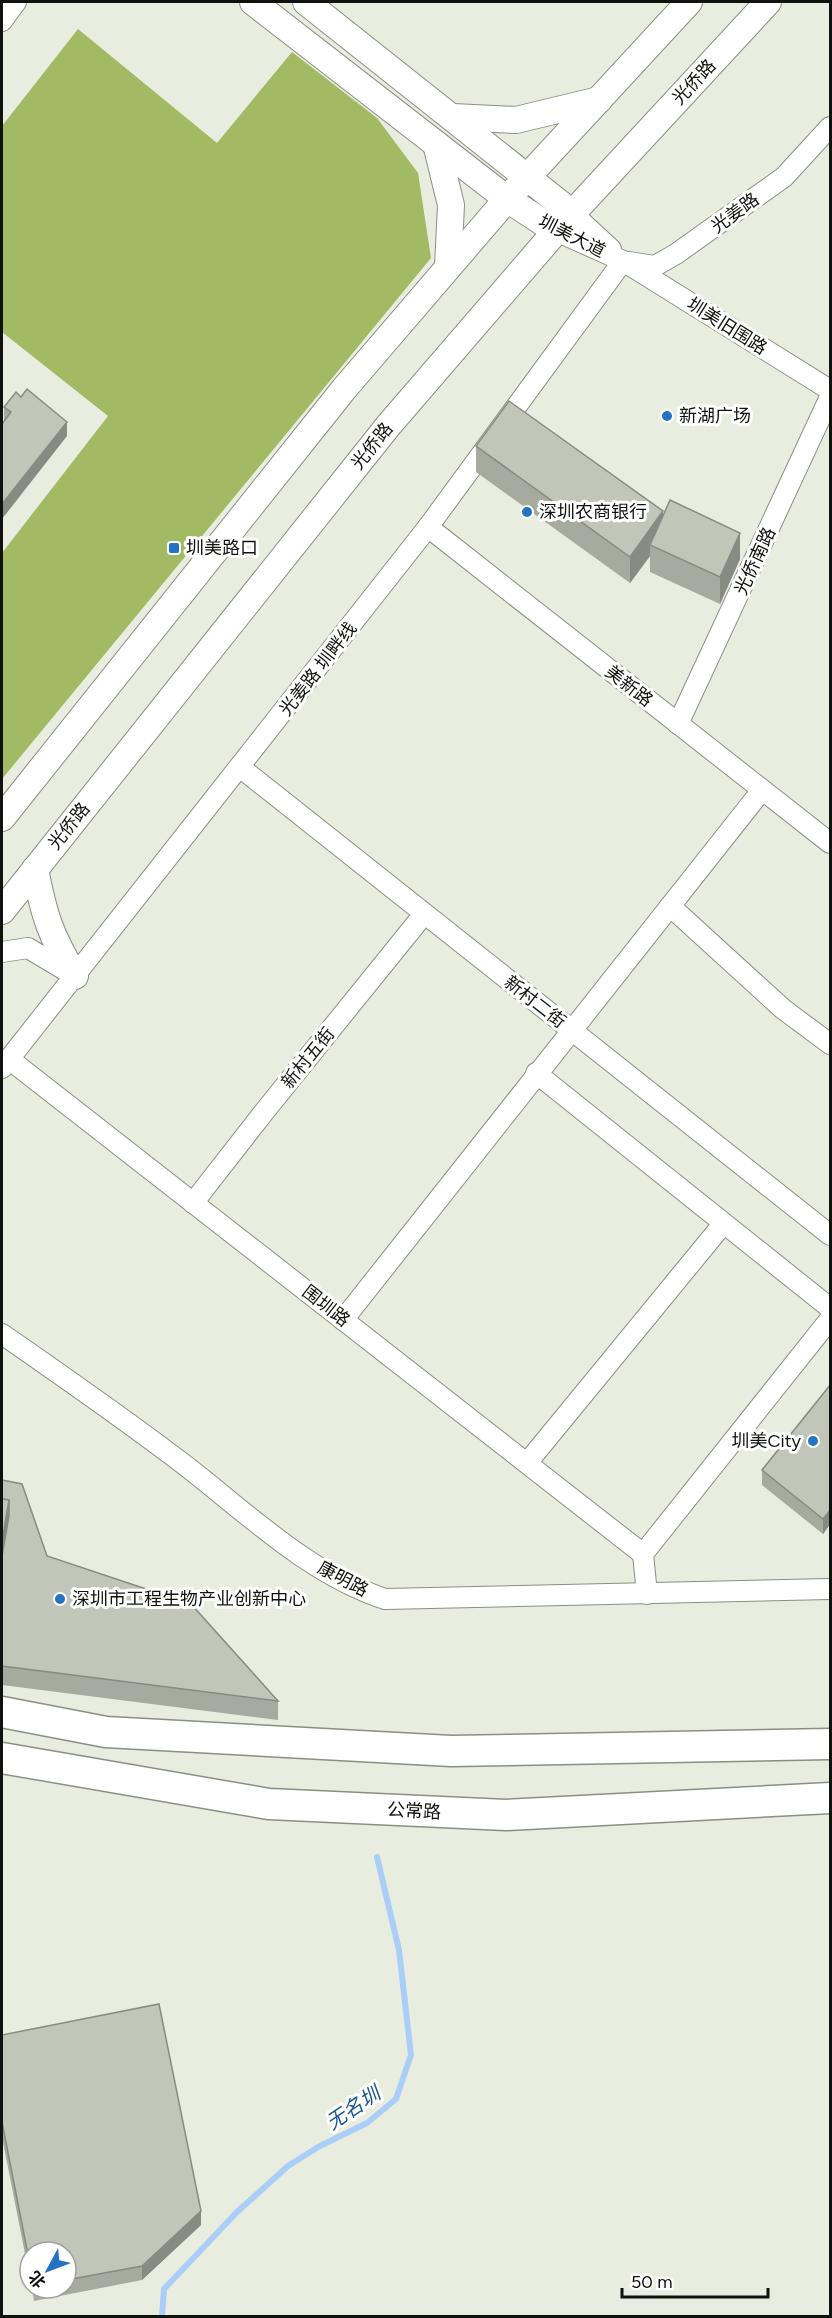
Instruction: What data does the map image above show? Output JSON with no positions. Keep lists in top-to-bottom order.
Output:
{
  "streets": {
    "highway": ["公常路"],
    "main road": ["光侨路", "圳美大道"],
    "street": [
      "光姜路",
      "圳美旧围路",
      "光侨南路",
      "光姜路 圳畔线",
      "美新路",
      "新村二街",
      "新村五街",
      "围圳路",
      "康明路"
    ]
  },
  "crossings": [
    ["光侨路", "圳美大道"],
    ["光姜路", "圳美大道"],
    ["光姜路", "圳美旧围路"],
    ["光姜路", "光姜路 圳畔线"],
    ["圳美大道", "圳美旧围路"],
    ["圳美大道", "光姜路 圳畔线"],
    ["圳美旧围路", "光姜路 圳畔线"],
    ["光侨南路", "美新路"],
    ["光姜路 圳畔线", "美新路"],
    ["光姜路 圳畔线", "新村二街"],
    ["光姜路 圳畔线", "围圳路"],
    ["新村二街", "新村五街"],
    ["新村五街", "围圳路"]
  ],
  "water": ["无名圳"],
  "places": {
    "other": [
      "新湖广场",
      "深圳农商银行",
      "圳美City",
      "深圳市工程生物产业创新中心"
    ],
    "transit": ["圳美路口"]
  },
  "scale_bar": "50 m",
  "north": "bottom left"
}
